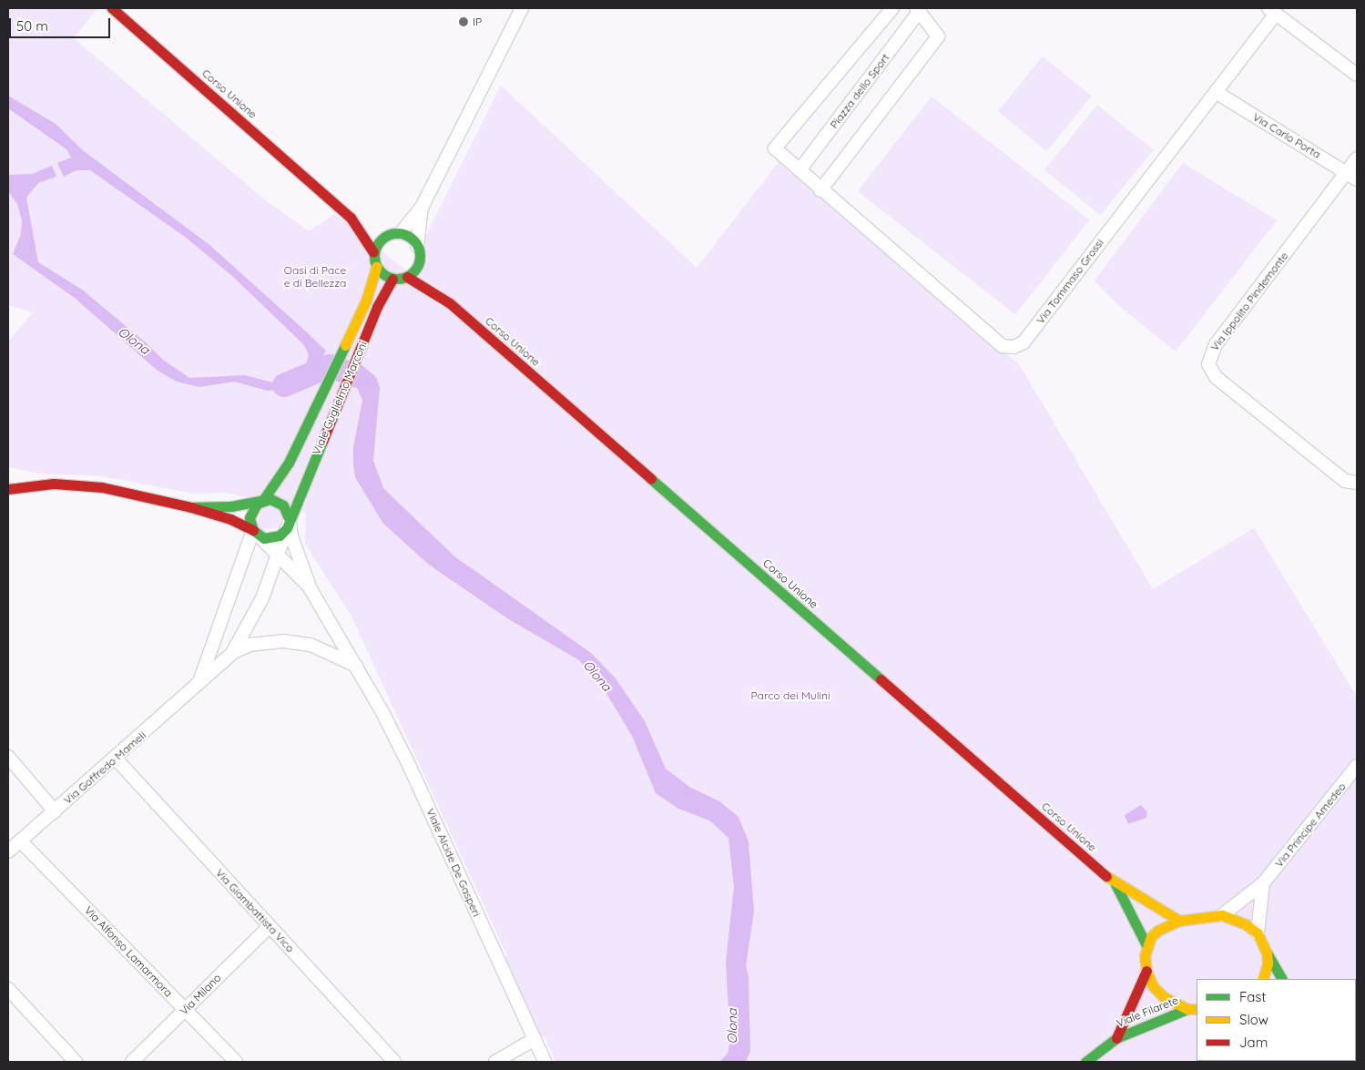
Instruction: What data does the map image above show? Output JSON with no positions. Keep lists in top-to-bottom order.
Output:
{
  "streets": {
    "street": [
      "Piazza dello Sport",
      "Corso Unione",
      "Via Carlo Porta",
      "Via Tommaso Grossi",
      "Via Ippolito Pindemonte",
      "Viale Guglielmo Marconi",
      "Via Goffredo Mameli",
      "Via Principe Amedeo",
      "Viale Alcide De Gasperi",
      "Via Giambattista Vico",
      "Via Alfonso Lamarmora",
      "Via Milano",
      "Viale Filarete"
    ]
  },
  "crossings": [
    ["Piazza dello Sport", "Via Tommaso Grossi"],
    ["Corso Unione", "Viale Guglielmo Marconi"],
    ["Via Carlo Porta", "Via Tommaso Grossi"],
    ["Via Carlo Porta", "Via Ippolito Pindemonte"],
    ["Viale Guglielmo Marconi", "Via Goffredo Mameli"],
    ["Via Goffredo Mameli", "Viale Alcide De Gasperi"],
    ["Via Goffredo Mameli", "Via Giambattista Vico"],
    ["Via Goffredo Mameli", "Via Alfonso Lamarmora"],
    ["Via Giambattista Vico", "Via Milano"],
    ["Via Alfonso Lamarmora", "Via Milano"]
  ],
  "water": ["Olona"],
  "parks": ["Oasi di Pace e di Bellezza", "Parco dei Mulini"],
  "places": ["IP"],
  "legend": ["Fast", "Slow", "Jam"],
  "scale_bar": "50 m"
}
